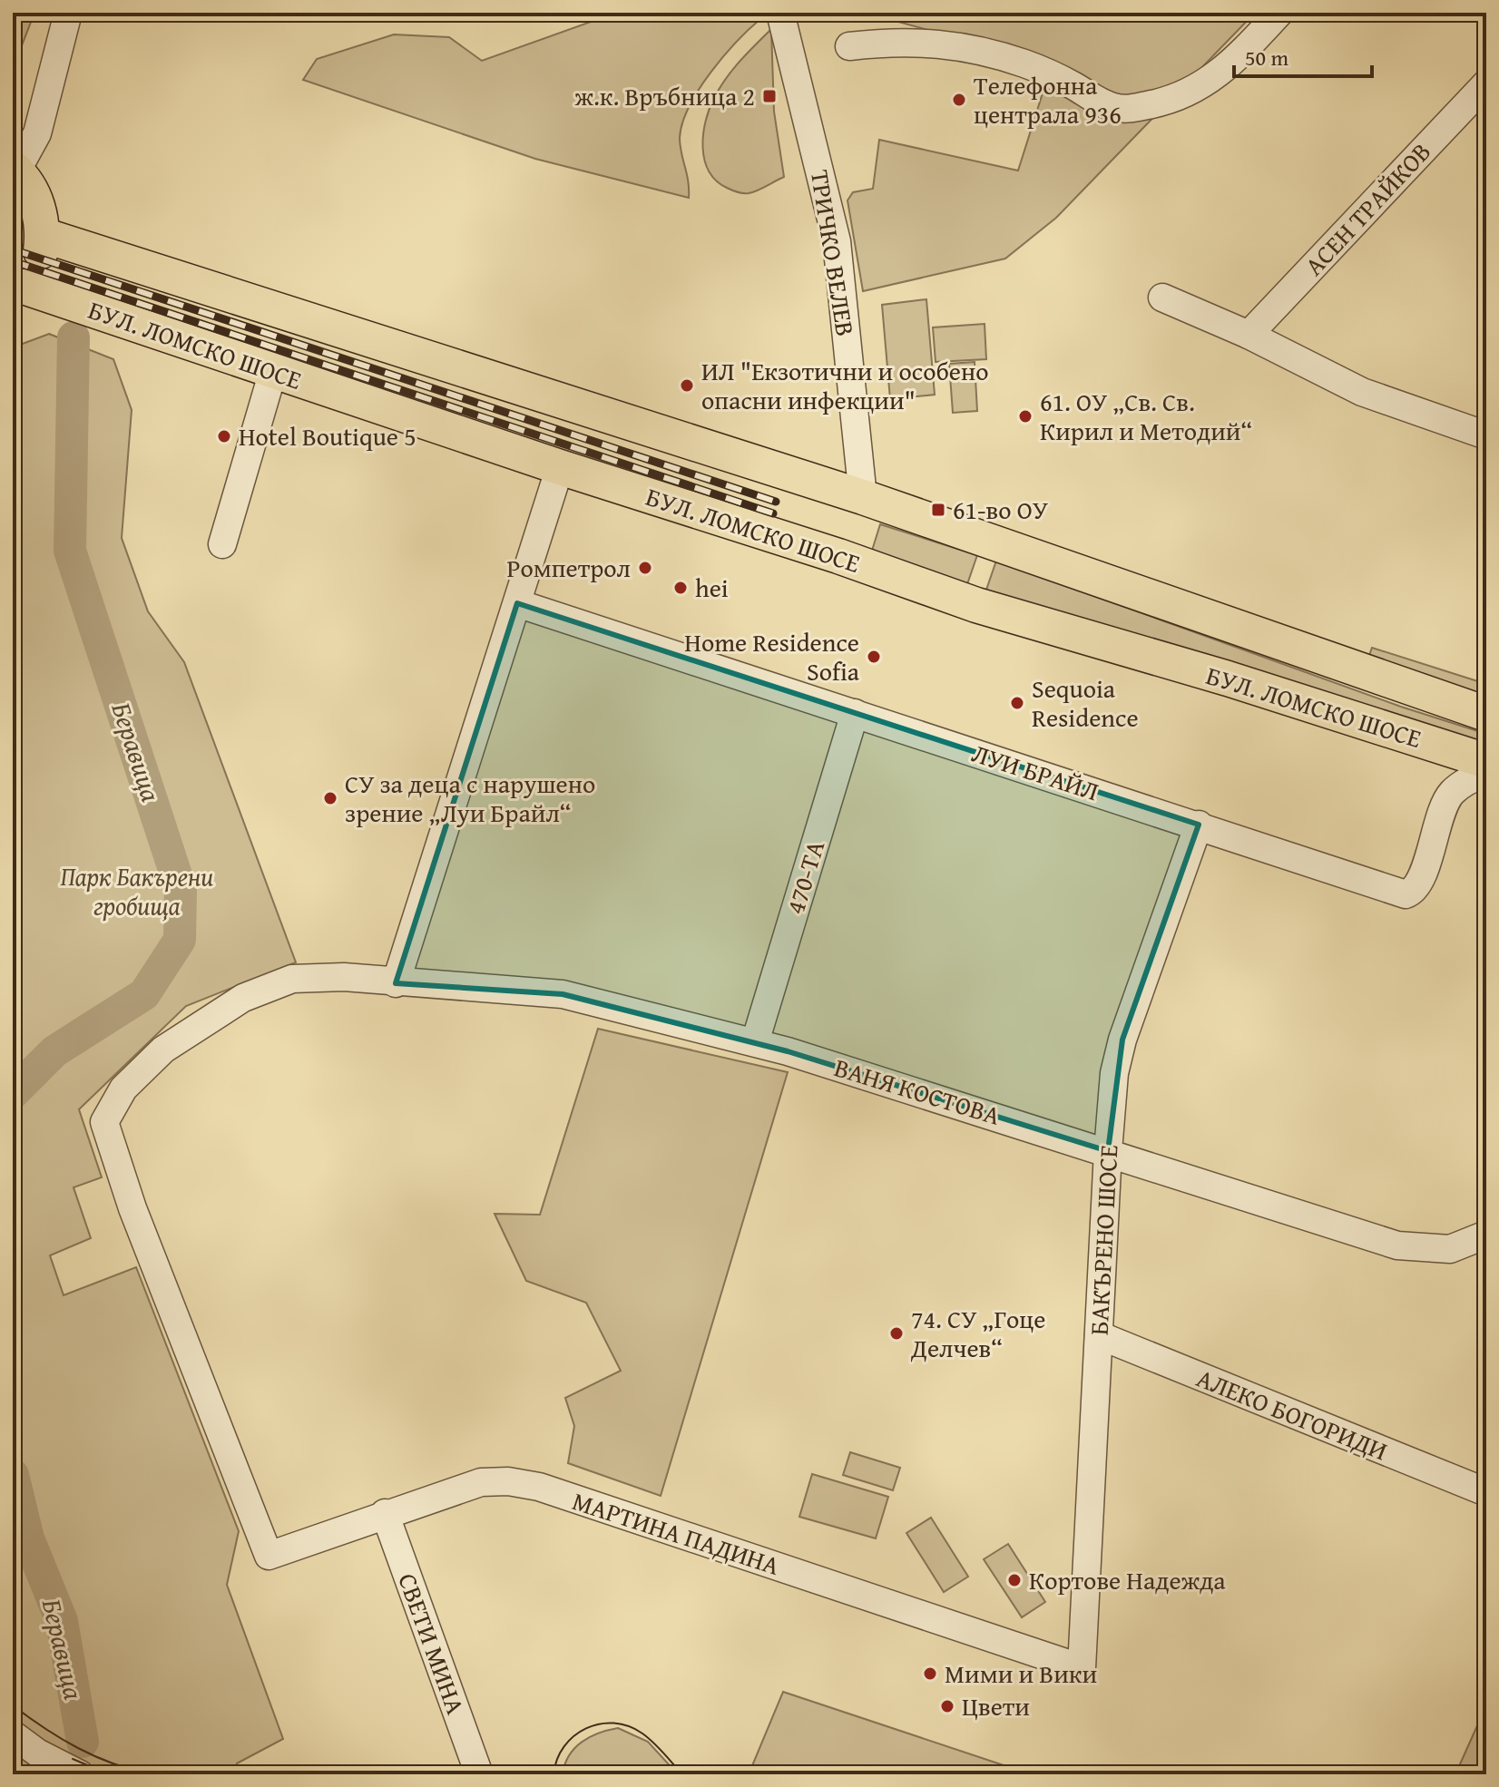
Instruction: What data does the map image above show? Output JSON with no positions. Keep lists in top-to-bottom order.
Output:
{
  "streets": {
    "main road": ["БУЛ. ЛОМСКО ШОСЕ"],
    "street": [
      "АСЕН ТРАЙКОВ",
      "ТРИЧКО ВЕЛЕВ",
      "ЛУИ БРАЙЛ",
      "470-ТА",
      "ВАНЯ КОСТОВА",
      "БАКЪРЕНО ШОСЕ",
      "АЛЕКО БОГОРИДИ",
      "МАРТИНА ПАДИНА",
      "СВЕТИ МИНА"
    ]
  },
  "crossings": [
    ["ТРИЧКО ВЕЛЕВ", "БУЛ. ЛОМСКО ШОСЕ"],
    ["ЛУИ БРАЙЛ", "470-ТА"],
    ["ЛУИ БРАЙЛ", "БАКЪРЕНО ШОСЕ"],
    ["470-ТА", "ВАНЯ КОСТОВА"],
    ["ВАНЯ КОСТОВА", "БАКЪРЕНО ШОСЕ"],
    ["ВАНЯ КОСТОВА", "МАРТИНА ПАДИНА"],
    ["БАКЪРЕНО ШОСЕ", "АЛЕКО БОГОРИДИ"],
    ["БАКЪРЕНО ШОСЕ", "МАРТИНА ПАДИНА"],
    ["МАРТИНА ПАДИНА", "СВЕТИ МИНА"]
  ],
  "water": ["Беравица"],
  "parks": ["Парк Бакърени гробища"],
  "places": {
    "transit": ["ж.к. Връбница 2", "61-во ОУ"],
    "other": [
      "Телефонна централа 936",
      "ИЛ \"Екзотични и особено опасни инфекции\"",
      "61. ОУ „Св. Св. Кирил и Методий“",
      "Hotel Boutique 5",
      "Ромпетрол",
      "hei",
      "Home Residence Sofia",
      "Sequoia Residence",
      "СУ за деца с нарушено зрение „Луи Брайл“",
      "74. СУ „Гоце Делчев“",
      "Кортове Надежда",
      "Мими и Вики",
      "Цвети"
    ]
  },
  "scale_bar": "50 m"
}
